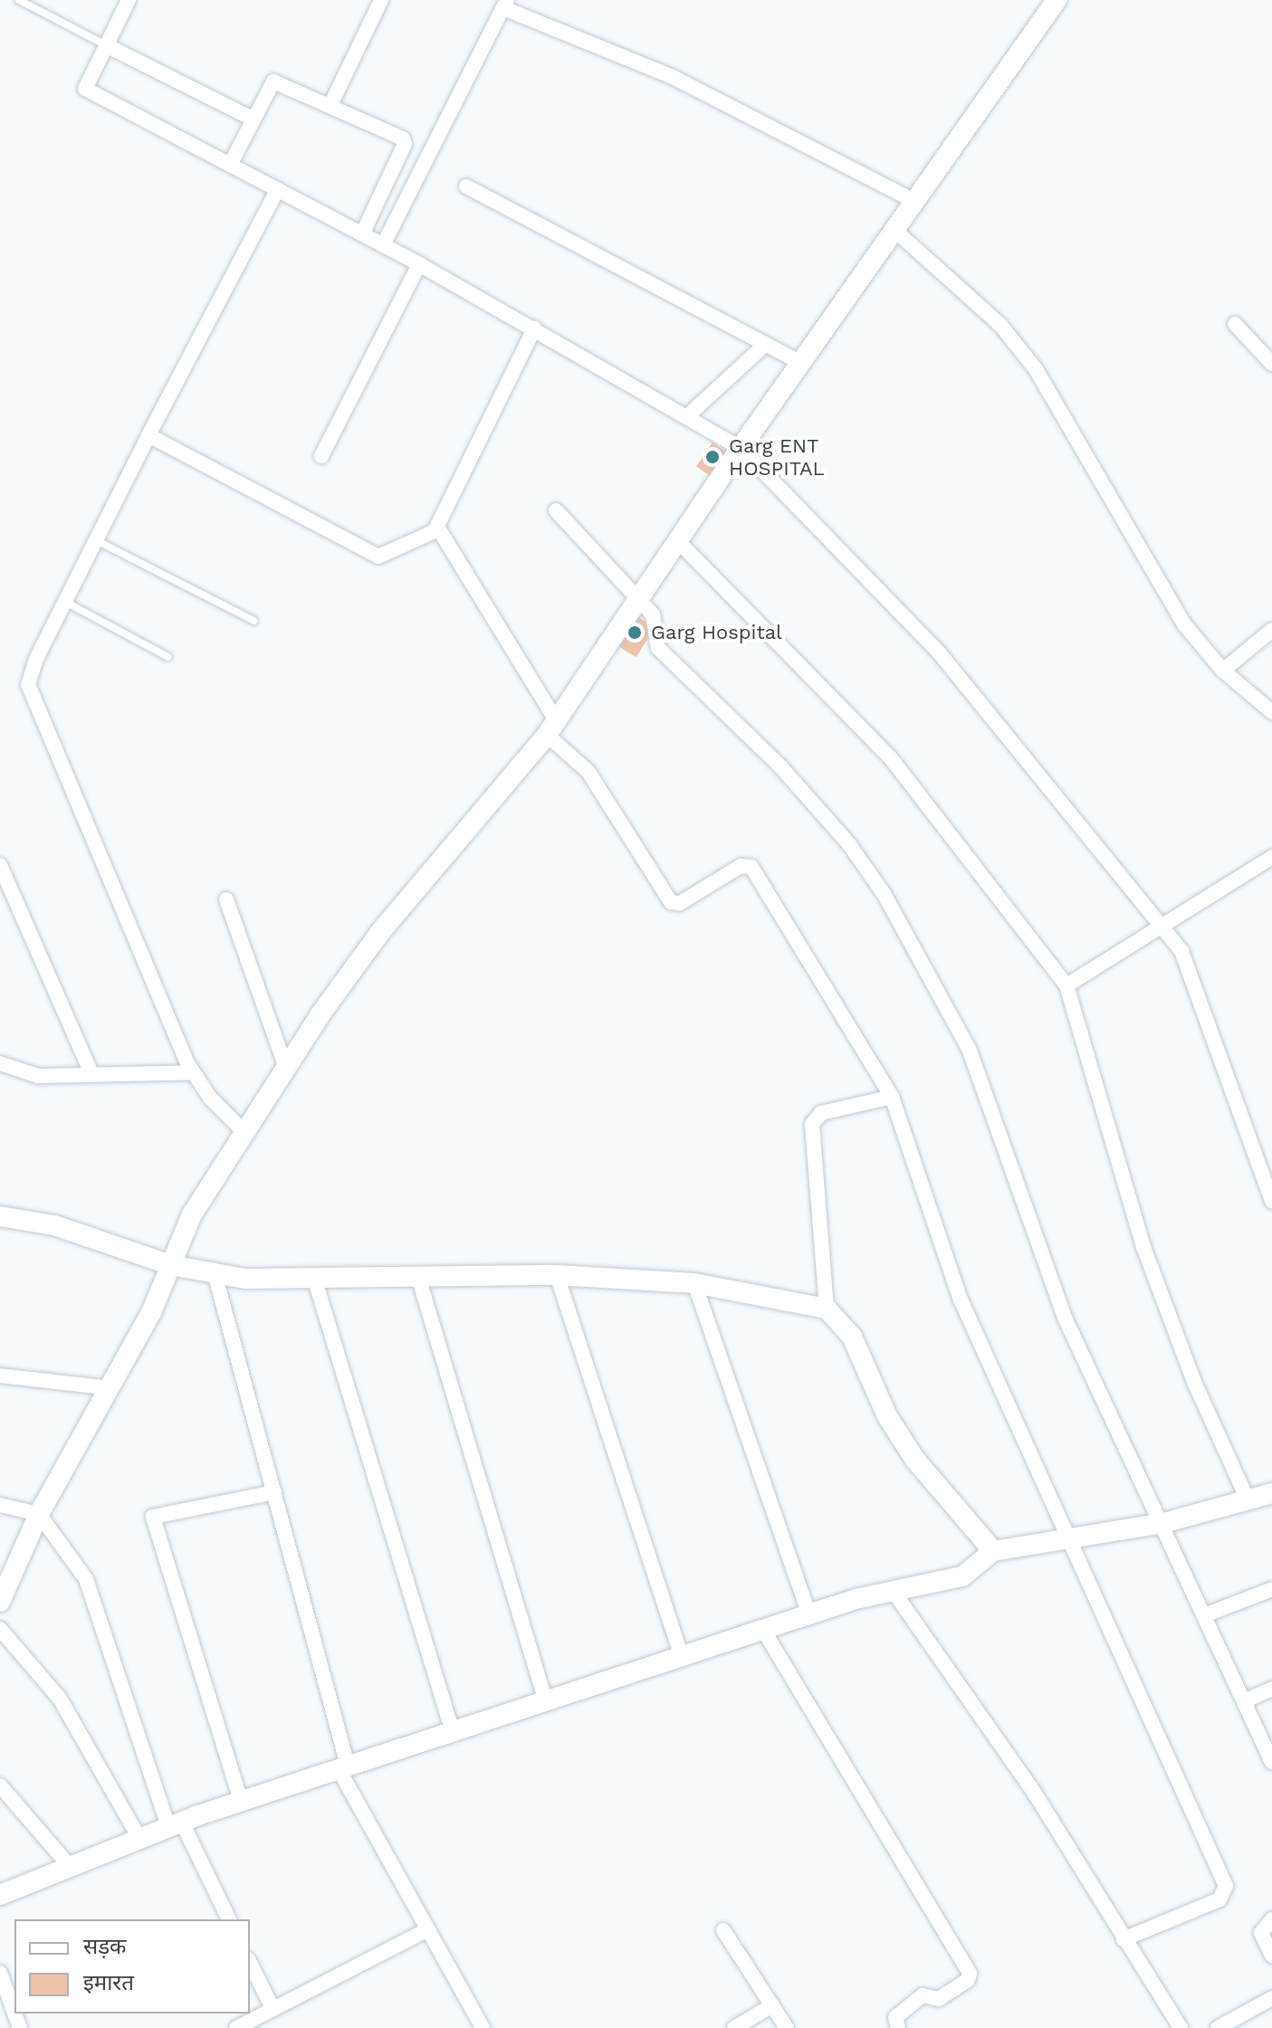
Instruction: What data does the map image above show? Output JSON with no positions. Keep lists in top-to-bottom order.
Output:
{
  "places": ["Garg ENT HOSPITAL", "Garg Hospital"],
  "legend": ["सड़क", "इमारत"]
}
